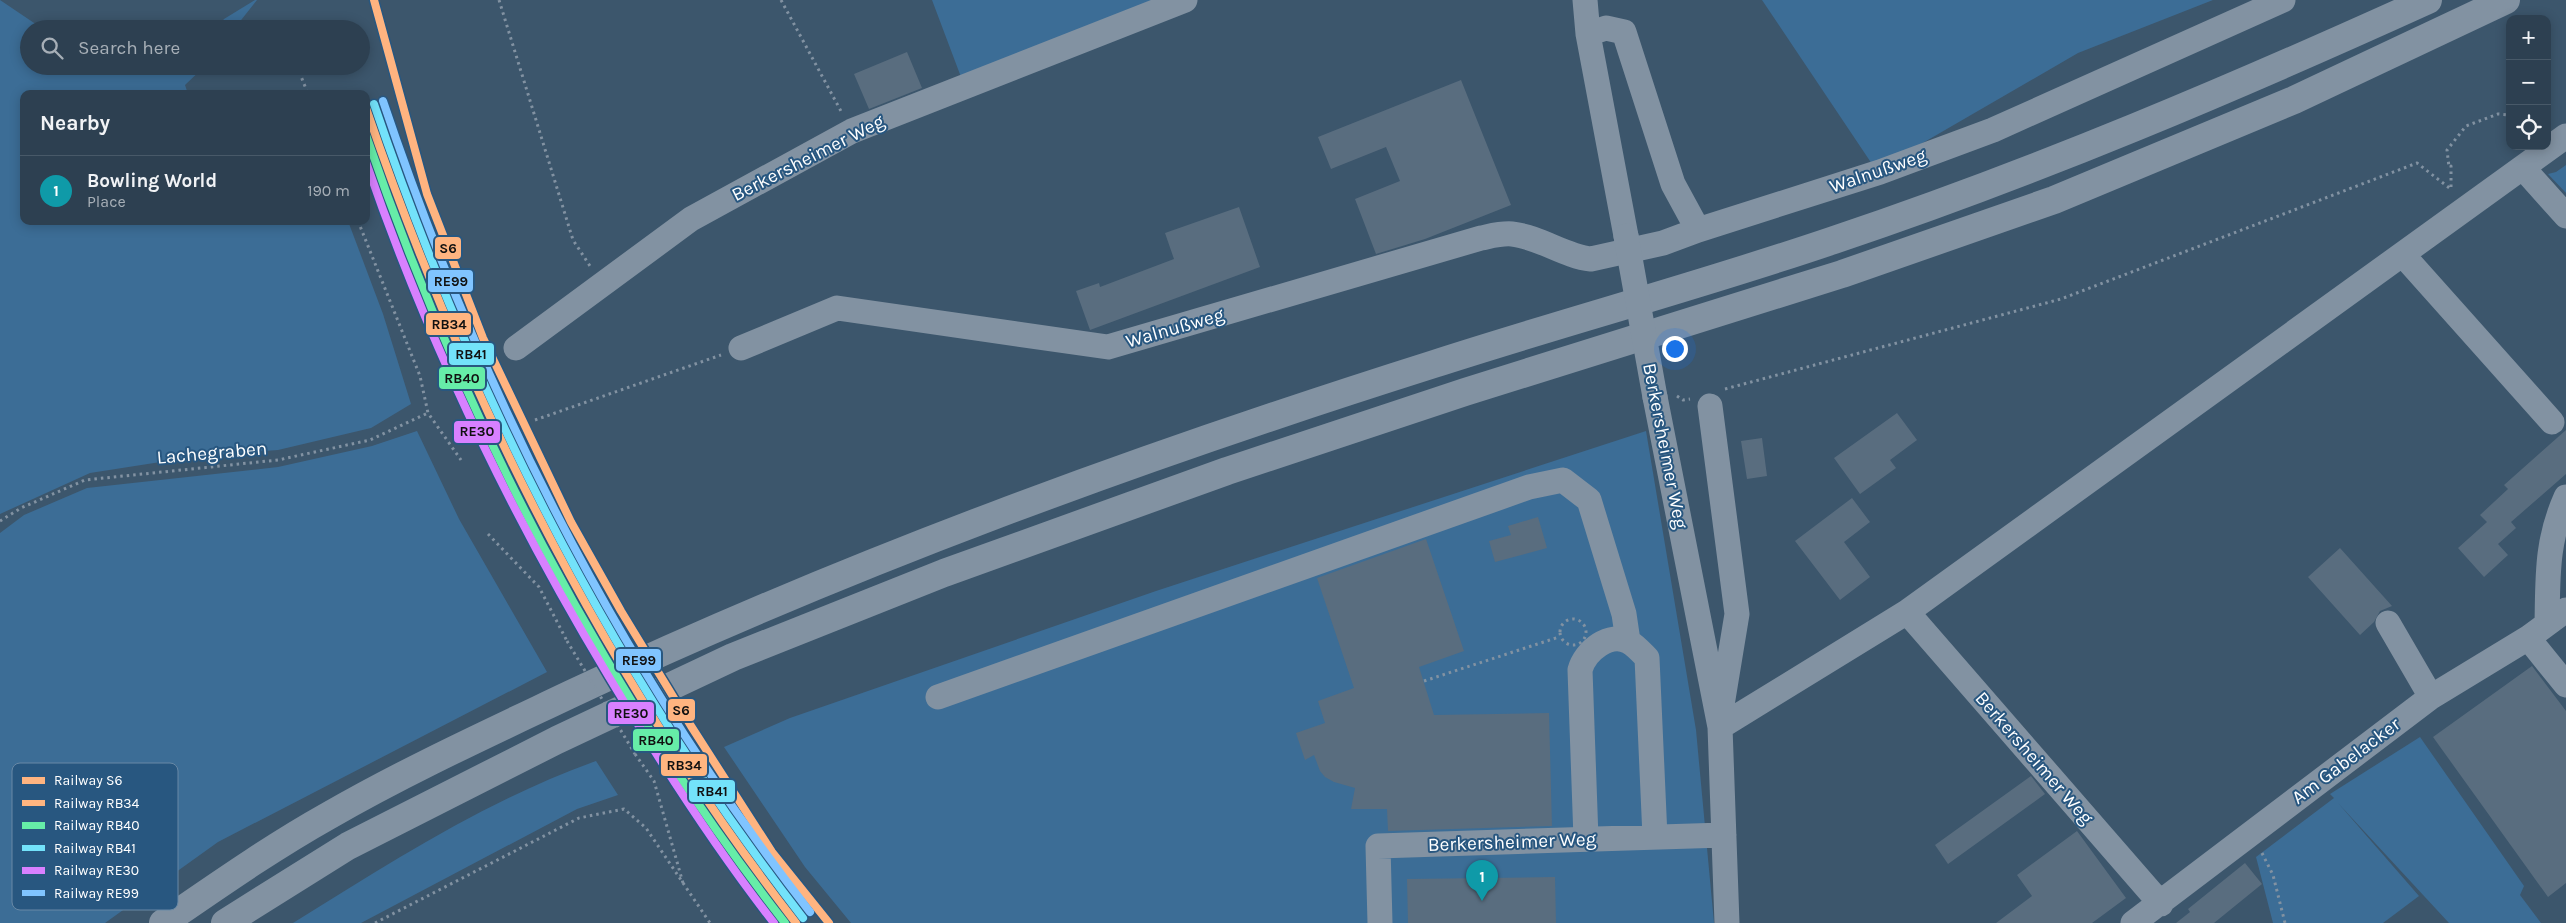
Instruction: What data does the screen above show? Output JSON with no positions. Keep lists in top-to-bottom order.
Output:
{
  "streets": {
    "street": ["Berkersheimer Weg", "Walnußweg", "Am Gabelacker"],
    "path": ["Lachegraben"]
  },
  "crossings": [
    ["Berkersheimer Weg", "Am Gabelacker"]
  ],
  "lines": [
    "rail line S6",
    "rail line RE99",
    "rail line RB41",
    "rail line RB34",
    "rail line RB40",
    "rail line RE30"
  ],
  "legend": [
    "Railway S6",
    "Railway RB34",
    "Railway RB40",
    "Railway RB41",
    "Railway RE30",
    "Railway RE99"
  ],
  "page": {
    "map_buttons": ["+", "−"],
    "search": "Search here",
    "heading": "Nearby",
    "list": [
      {
        "mark": "1",
        "name": "Bowling World",
        "note": "Place",
        "value": "190 m"
      }
    ],
    "pins": "1"
  }
}
